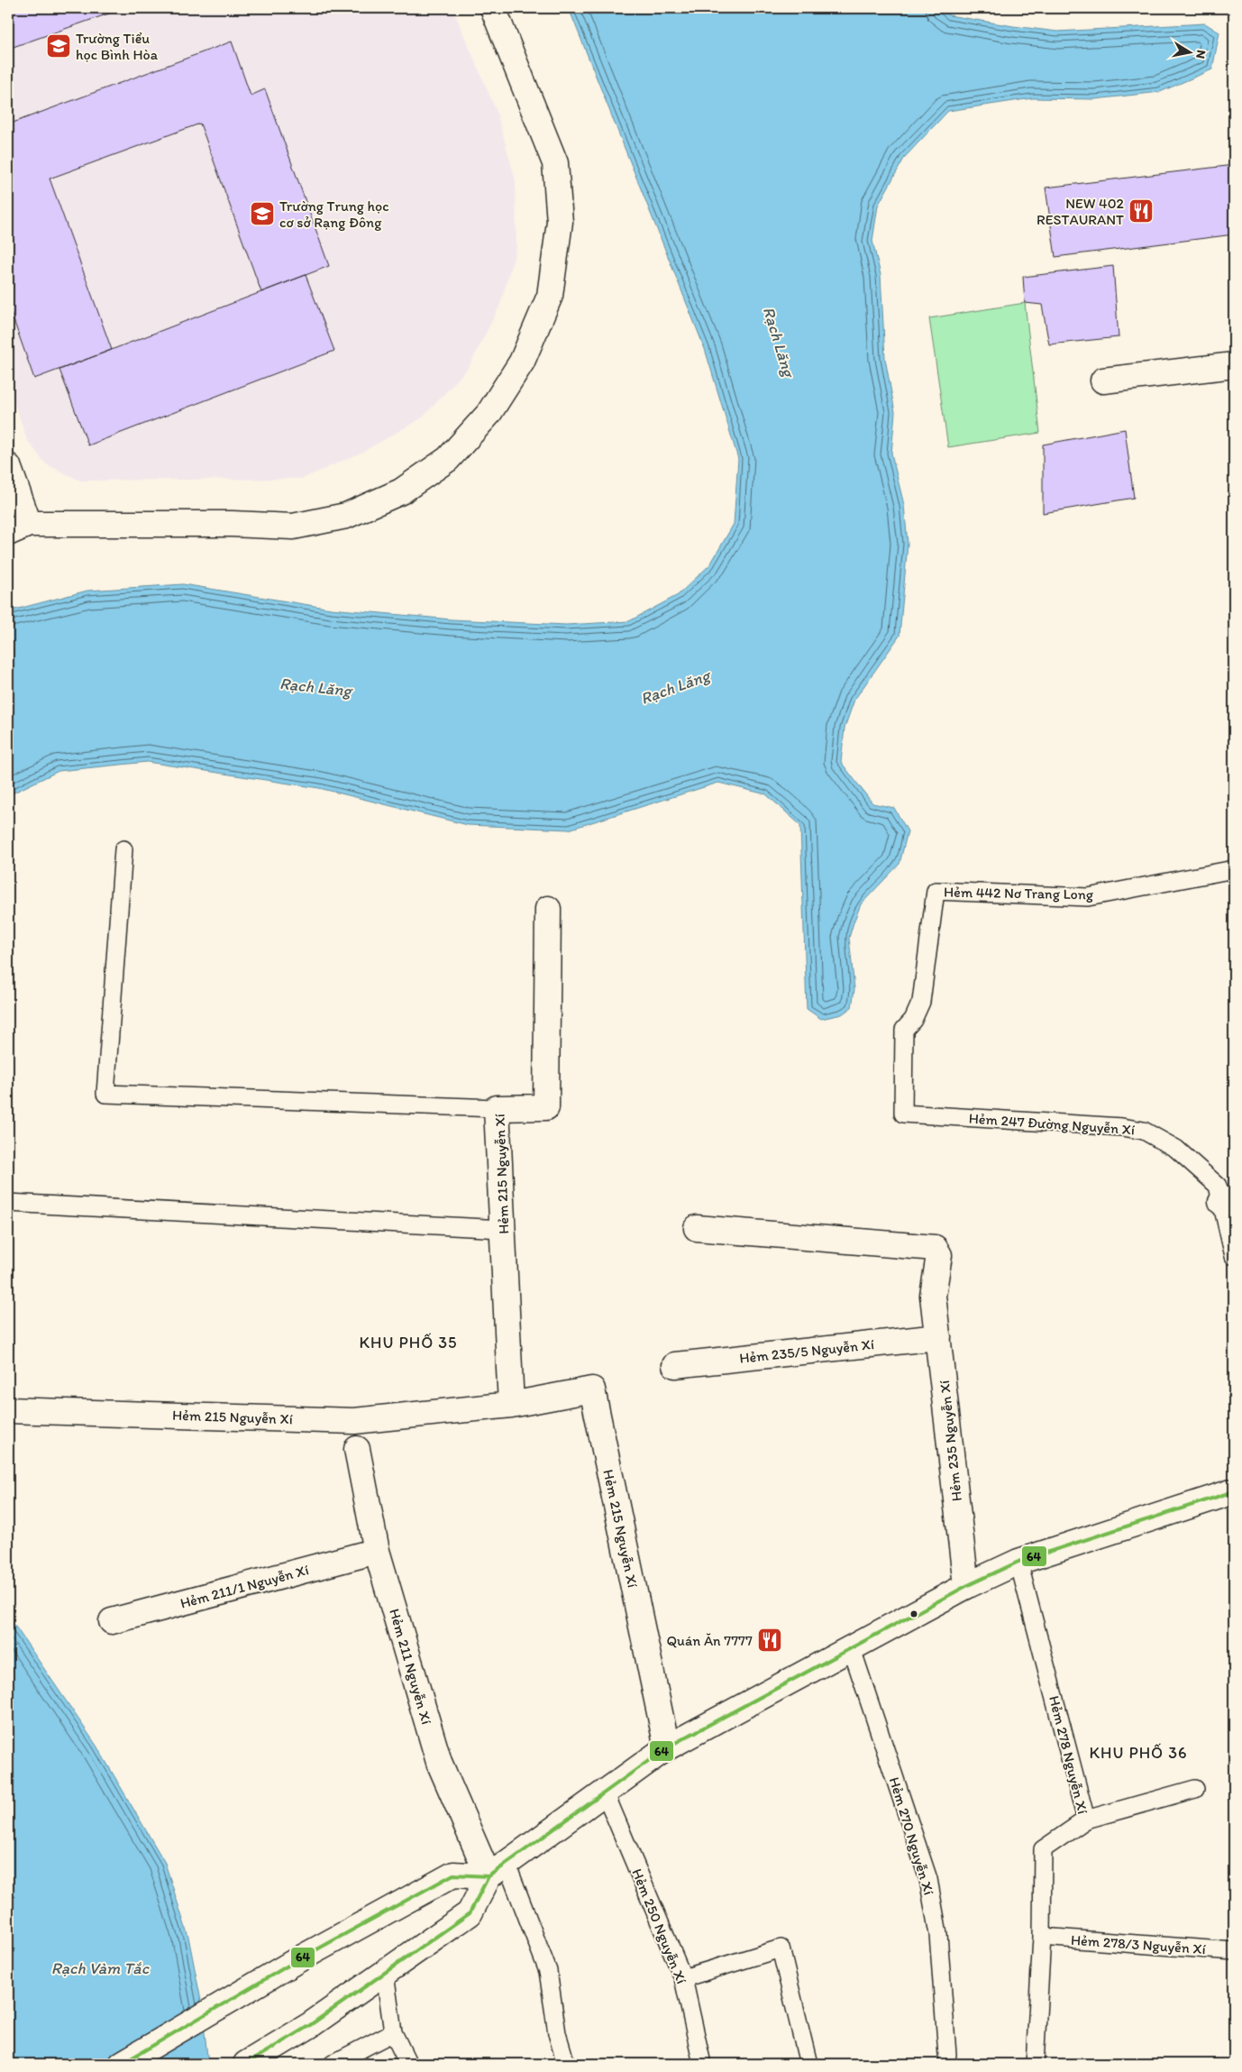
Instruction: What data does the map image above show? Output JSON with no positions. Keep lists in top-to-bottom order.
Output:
{
  "streets": {
    "street": [
      "Hẻm 215 Nguyễn Xí",
      "Hẻm 235/5 Nguyễn Xí",
      "Hẻm 235 Nguyễn Xí",
      "Hẻm 211/1 Nguyễn Xí",
      "Hẻm 211 Nguyễn Xí"
    ],
    "lane": [
      "Hẻm 442 Nơ Trang Long",
      "Hẻm 247 Đường Nguyễn Xí",
      "Hẻm 278 Nguyễn Xí",
      "Hẻm 270 Nguyễn Xí",
      "Hẻm 250 Nguyễn Xí",
      "Hẻm 278/3 Nguyễn Xí"
    ]
  },
  "crossings": [
    ["Hẻm 442 Nơ Trang Long", "Hẻm 247 Đường Nguyễn Xí"],
    ["Hẻm 235/5 Nguyễn Xí", "Hẻm 235 Nguyễn Xí"],
    ["Hẻm 211/1 Nguyễn Xí", "Hẻm 211 Nguyễn Xí"],
    ["Hẻm 278 Nguyễn Xí", "Hẻm 278/3 Nguyễn Xí"]
  ],
  "districts": ["KHU PHỐ 35", "KHU PHỐ 36"],
  "water": ["Rạch Lăng", "Rạch Vàm Tắc"],
  "places": {
    "school or university": ["Trường Tiểu học Bình Hòa", "Trường Trung học cơ sở Rạng Đông"],
    "restaurant": ["NEW 402 RESTAURANT", "Quán Ăn 7777"]
  },
  "lines": ["transit line 64"],
  "north": "right"
}
